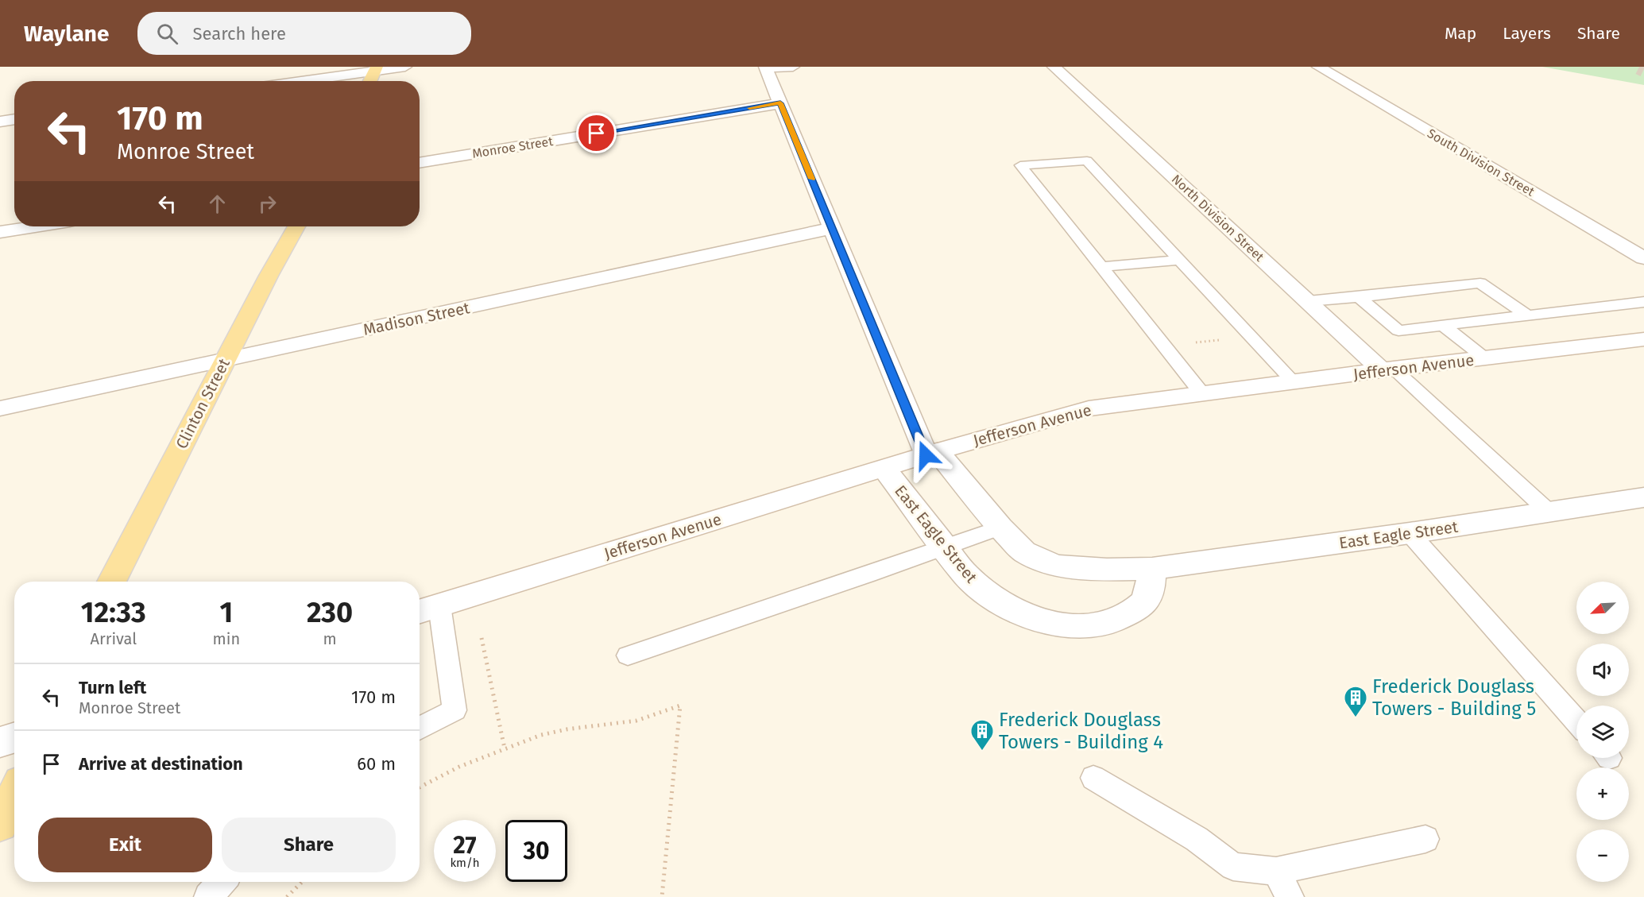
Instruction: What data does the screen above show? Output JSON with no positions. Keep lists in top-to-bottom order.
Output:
{
  "streets": {
    "main road": ["Clinton Street"],
    "street": [
      "Monroe Street",
      "South Division Street",
      "North Division Street",
      "Madison Street",
      "Jefferson Avenue",
      "East Eagle Street"
    ]
  },
  "crossings": [
    ["Monroe Street", "East Eagle Street"],
    ["North Division Street", "Jefferson Avenue"],
    ["Madison Street", "Clinton Street"],
    ["Madison Street", "East Eagle Street"],
    ["Jefferson Avenue", "East Eagle Street"]
  ],
  "places": {
    "building": ["Frederick Douglass Towers - Building 5", "Frederick Douglass Towers - Building 4"]
  },
  "north": "bottom left",
  "page": {
    "header": "Waylane",
    "search": "Search here",
    "nav": ["Map", "Layers", "Share"],
    "turn": ["170 m", "Monroe Street"],
    "map_buttons": ["+", "−"],
    "eta": [
      "12:33",
      "Arrival",
      "1",
      "min",
      "230",
      "m"
    ],
    "list": [
      {
        "name": "Turn left",
        "note": "Monroe Street",
        "value": "170 m"
      },
      {
        "name": "Arrive at destination",
        "value": "60 m"
      }
    ],
    "buttons": ["Exit", "Share"],
    "speed": "27 km/h",
    "limit": "30"
  }
}
